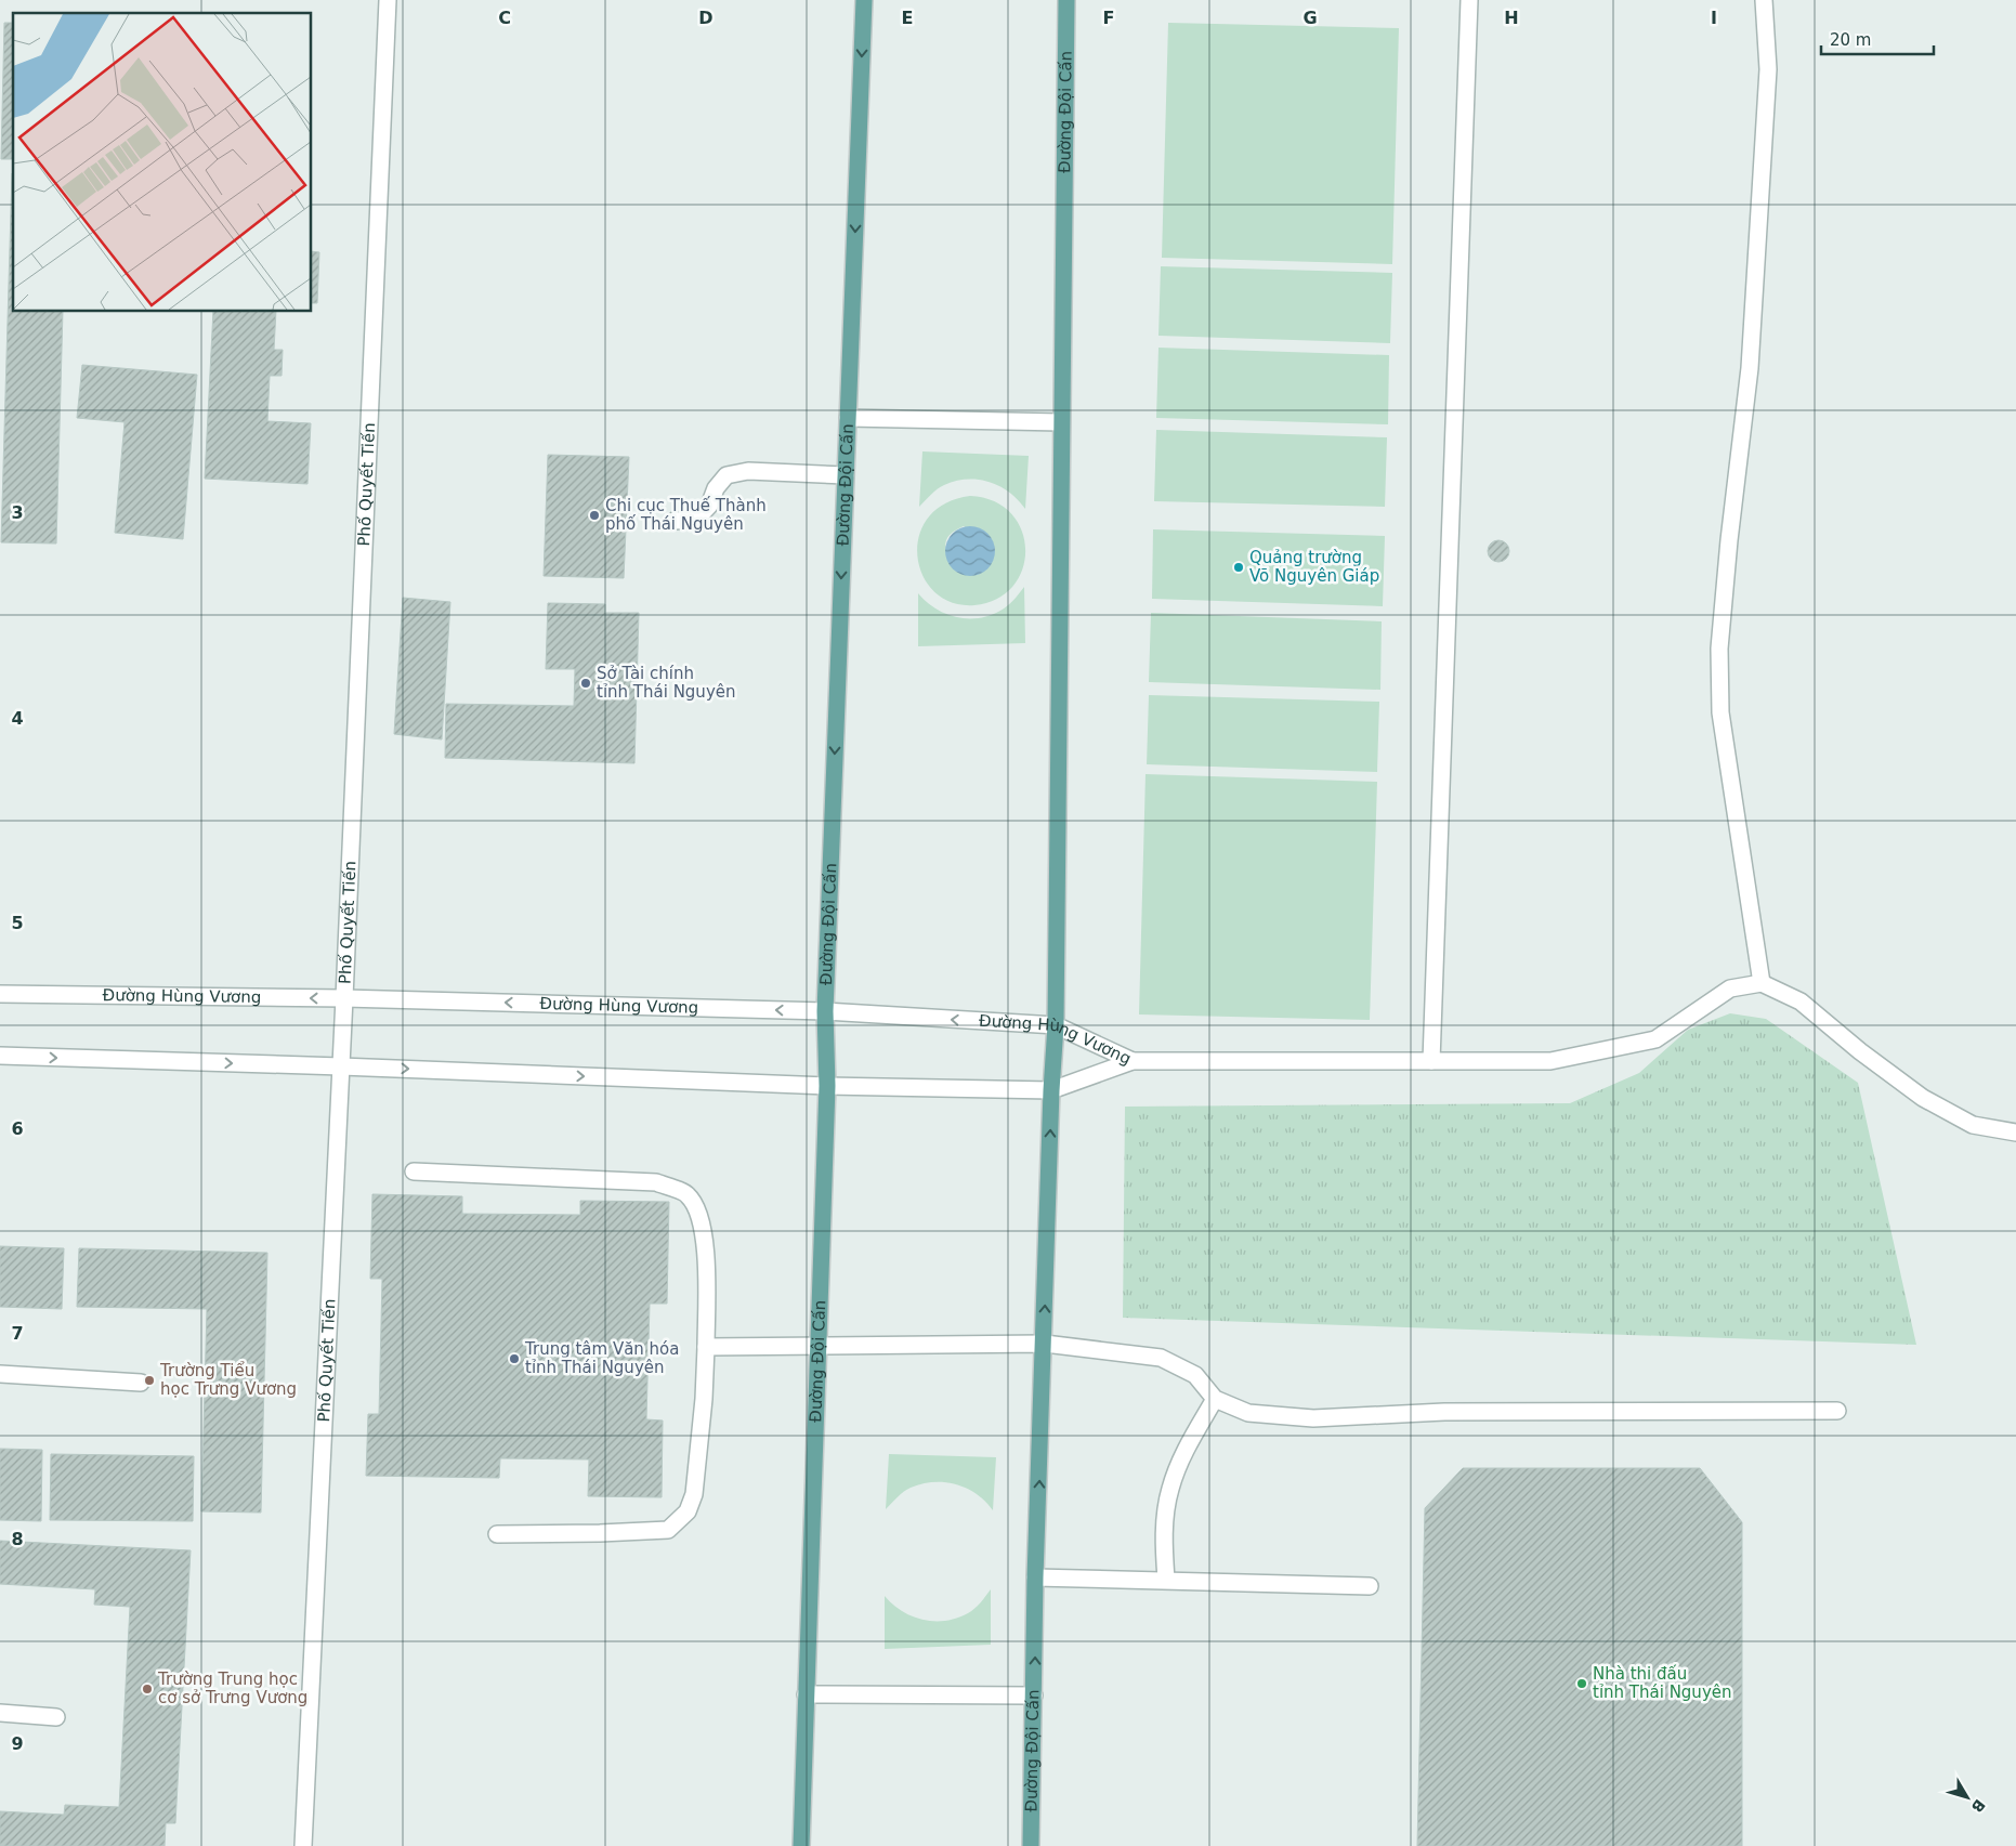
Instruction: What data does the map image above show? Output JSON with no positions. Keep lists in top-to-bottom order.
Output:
{
  "streets": {
    "main road": ["Đường Đội Cấn"],
    "street": ["Phố Quyết Tiến", "Đường Hùng Vương"]
  },
  "crossings": [
    ["Đường Đội Cấn", "Đường Hùng Vương"],
    ["Phố Quyết Tiến", "Đường Hùng Vương"]
  ],
  "places": [
    "Chi cục Thuế Thành phố Thái Nguyên",
    "Quảng trường Võ Nguyên Giáp",
    "Sở Tài chính tỉnh Thái Nguyên",
    "Trung tâm Văn hóa tỉnh Thái Nguyên",
    "Trường Tiểu học Trưng Vương",
    "Nhà thi đấu tỉnh Thái Nguyên",
    "Trường Trung học cơ sở Trưng Vương"
  ],
  "scale_bar": "20 m",
  "north": "bottom right",
  "grid": {
    "columns": [
      "C",
      "D",
      "E",
      "F",
      "G",
      "H",
      "I"
    ],
    "rows": [
      "3",
      "4",
      "5",
      "6",
      "7",
      "8",
      "9"
    ]
  }
}
